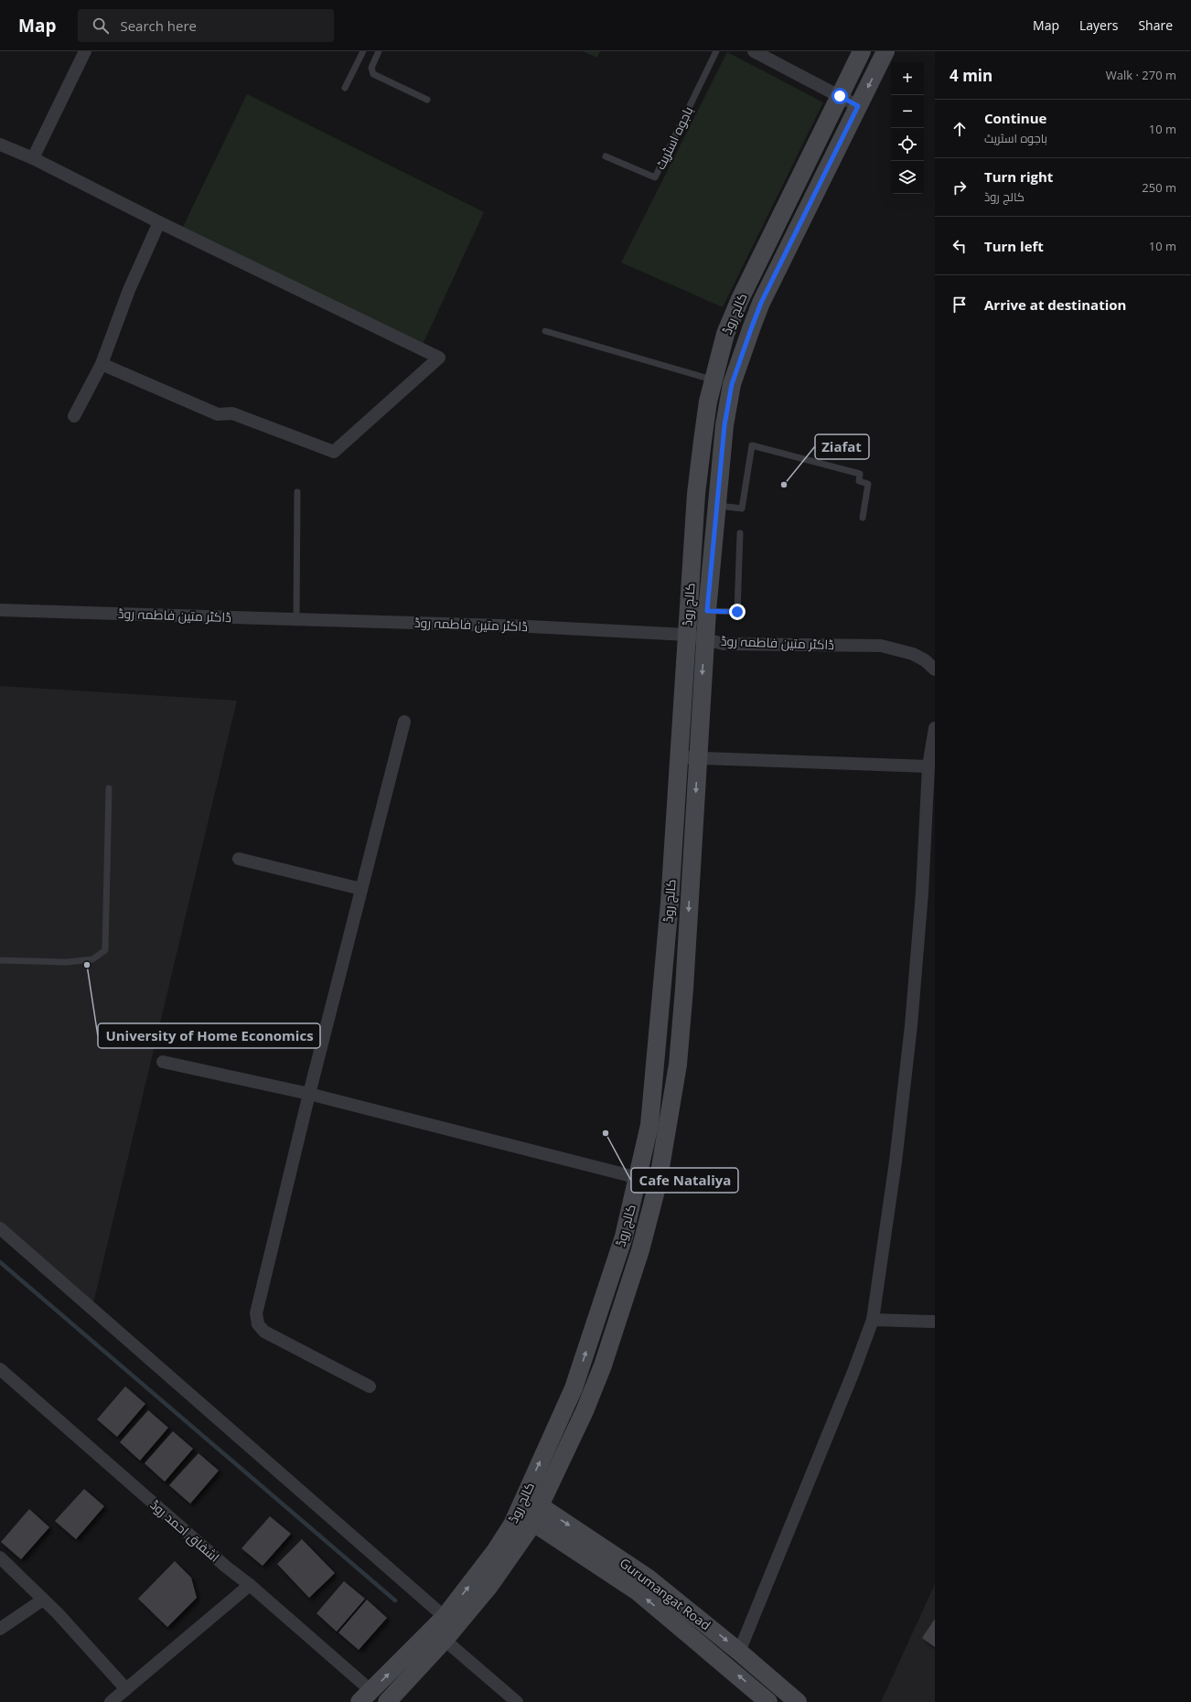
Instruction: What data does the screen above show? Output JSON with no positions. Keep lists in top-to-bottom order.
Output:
{
  "streets": {
    "main road": ["کالج روڈ", "Gurumangat Road"],
    "street": ["ڈاکٹر متین فاطمہ روڈ", "اشفاق احمد روڈ"],
    "lane": ["باجوہ اسٹریٹ"]
  },
  "crossings": [
    ["کالج روڈ", "ڈاکٹر متین فاطمہ روڈ"],
    ["کالج روڈ", "اشفاق احمد روڈ"],
    ["کالج روڈ", "Gurumangat Road"]
  ],
  "places": ["Ziafat", "University of Home Economics", "Cafe Nataliya"],
  "page": {
    "header": "Map",
    "search": "Search here",
    "nav": ["Map", "Layers", "Share"],
    "heading": ["4 min", "Walk · 270 m"],
    "map_buttons": ["+", "−"],
    "list": [
      ["Continue", "باجوہ اسٹریٹ", "10 m"],
      ["Turn right", "کالج روڈ", "250 m"],
      ["Turn left", "10 m"],
      "Arrive at destination"
    ]
  }
}
